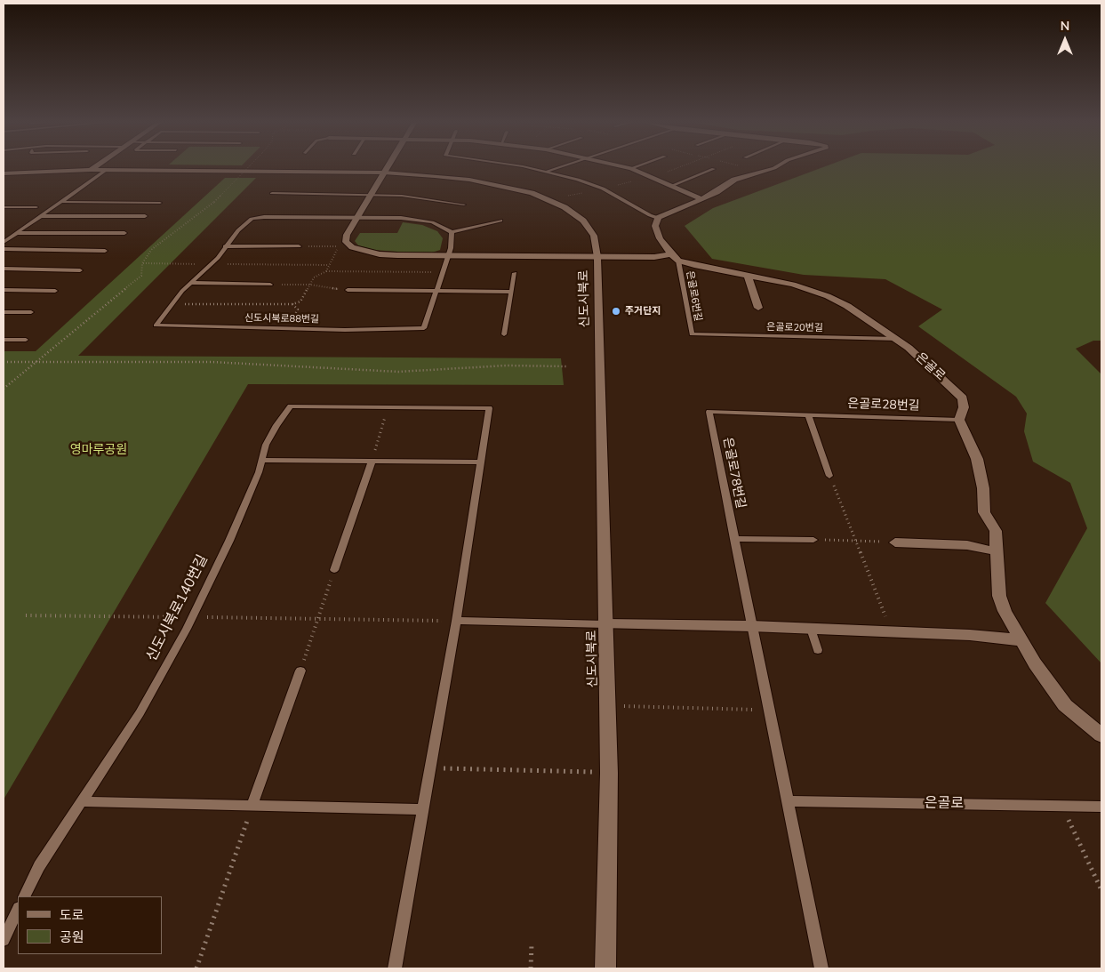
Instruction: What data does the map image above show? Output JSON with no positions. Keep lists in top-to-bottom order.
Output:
{
  "streets": {
    "street": ["신도시북로", "은골로"],
    "lane": [
      "은골로6번길",
      "신도시북로88번길",
      "은골로20번길",
      "은골로28번길",
      "은골로78번길",
      "신도시북로140번길"
    ]
  },
  "crossings": [
    ["은골로6번길", "은골로20번길"],
    ["은골로6번길", "은골로"],
    ["신도시북로", "은골로"],
    ["은골로20번길", "은골로"],
    ["은골로", "은골로28번길"],
    ["은골로28번길", "은골로78번길"]
  ],
  "parks": ["영마루공원"],
  "places": ["주거단지"],
  "legend": ["도로", "공원"],
  "north": "top"
}
